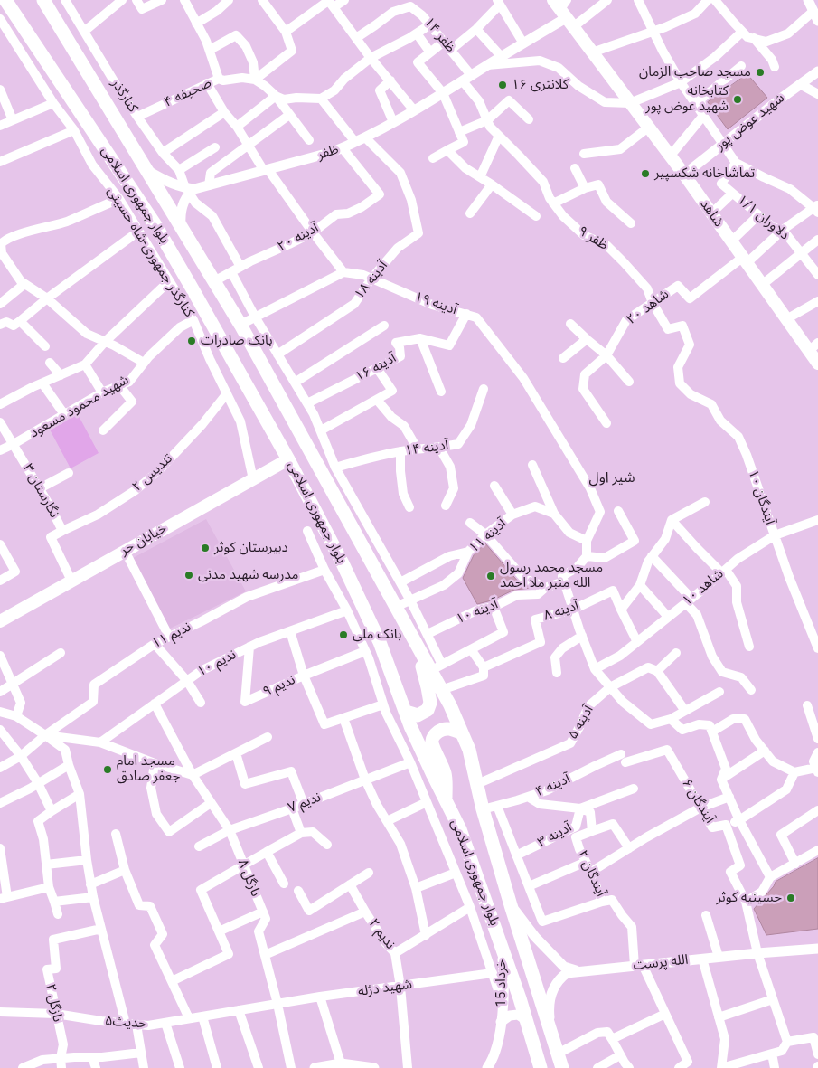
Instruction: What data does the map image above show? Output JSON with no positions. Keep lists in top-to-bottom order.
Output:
{
  "streets": {
    "main road": ["بلوار جمهوری اسلامی", "شاهد", "خیابان حر"],
    "street": [
      "ظفر ۱۴",
      "صحیفه ۴",
      "کنارگذر",
      "شهید عوض پور",
      "ظفر",
      "دلاوران ۱/۱",
      "آدینه ۲۰",
      "ظفر ۹",
      "کنارگذر جمهوری-شاه حسینی",
      "آدینه ۱۸",
      "آدینه ۱۹",
      "شاهد ۲۰",
      "آدینه ۱۶",
      "شهید محمود مسعود",
      "آدینه ۱۴",
      "تندیس ۲",
      "نگارستان ۳",
      "آیندگان ۱۰",
      "آدینه ۱۱",
      "شاهد ۱۰",
      "آدینه ۸",
      "آدینه ۱۰",
      "ندیم ۱۱",
      "ندیم ۱۰",
      "ندیم ۹",
      "آدینه ۵",
      "آدینه ۴",
      "آیندگان ۶",
      "ندیم ۷",
      "آدینه ۳",
      "آیندگان ۲",
      "نازگل ۸",
      "ندیم ۲",
      "الله پرست",
      "15 خرداد",
      "شهید دژله",
      "نازگل ۲",
      "حدیث۵"
    ]
  },
  "crossings": [
    ["ظفر ۱۴", "ظفر"],
    ["ظفر ۱۴", "ظفر ۹"],
    ["صحیفه ۴", "کنارگذر"],
    ["کنارگذر", "ظفر"],
    ["شهید عوض پور", "شاهد"],
    ["ظفر", "شاهد"],
    ["ظفر", "آدینه ۲۰"],
    ["ظفر", "ظفر ۹"],
    ["ظفر", "آدینه ۱۸"],
    ["بلوار جمهوری اسلامی", "آدینه ۲۰"],
    ["بلوار جمهوری اسلامی", "آدینه ۱۱"],
    ["بلوار جمهوری اسلامی", "خیابان حر"],
    ["بلوار جمهوری اسلامی", "آدینه ۸"],
    ["بلوار جمهوری اسلامی", "آدینه ۵"],
    ["بلوار جمهوری اسلامی", "آدینه ۴"],
    ["بلوار جمهوری اسلامی", "الله پرست"],
    ["بلوار جمهوری اسلامی", "15 خرداد"],
    ["شاهد", "شاهد ۲۰"],
    ["ظفر ۹", "شاهد ۲۰"],
    ["ظفر ۹", "آیندگان ۱۰"],
    ["کنارگذر جمهوری-شاه حسینی", "شهید محمود مسعود"],
    ["کنارگذر جمهوری-شاه حسینی", "تندیس ۲"],
    ["کنارگذر جمهوری-شاه حسینی", "خیابان حر"],
    ["آدینه ۱۸", "آدینه ۱۹"],
    ["آدینه ۱۹", "آدینه ۱۶"],
    ["شهید محمود مسعود", "نگارستان ۳"],
    ["تندیس ۲", "نگارستان ۳"],
    ["نگارستان ۳", "خیابان حر"],
    ["آیندگان ۱۰", "شاهد ۱۰"],
    ["ندیم ۱۰", "ندیم ۹"],
    ["ندیم ۱۰", "نازگل ۸"],
    ["آدینه ۴", "آیندگان ۶"],
    ["آیندگان ۶", "الله پرست"],
    ["ندیم ۷", "نازگل ۸"],
    ["آدینه ۳", "آیندگان ۲"],
    ["آیندگان ۲", "الله پرست"],
    ["نازگل ۸", "ندیم ۲"],
    ["نازگل ۸", "شهید دژله"],
    ["نازگل ۸", "حدیث۵"],
    ["شهید دژله", "حدیث۵"],
    ["نازگل ۲", "حدیث۵"]
  ],
  "districts": ["شیر اول"],
  "places": [
    "مسجد صاحب الزمان",
    "کلانتری ۱۶",
    "کتابخانه شهید عوض پور",
    "تماشاخانه شکسپیر",
    "بانک صادرات",
    "دبیرستان کوثر",
    "مدرسه شهید مدنی",
    "مسجد محمد رسول الله منبر ملا احمد",
    "بانک ملی",
    "مسجد امام جعفر صادق",
    "حسینیه کوثر"
  ]
}
